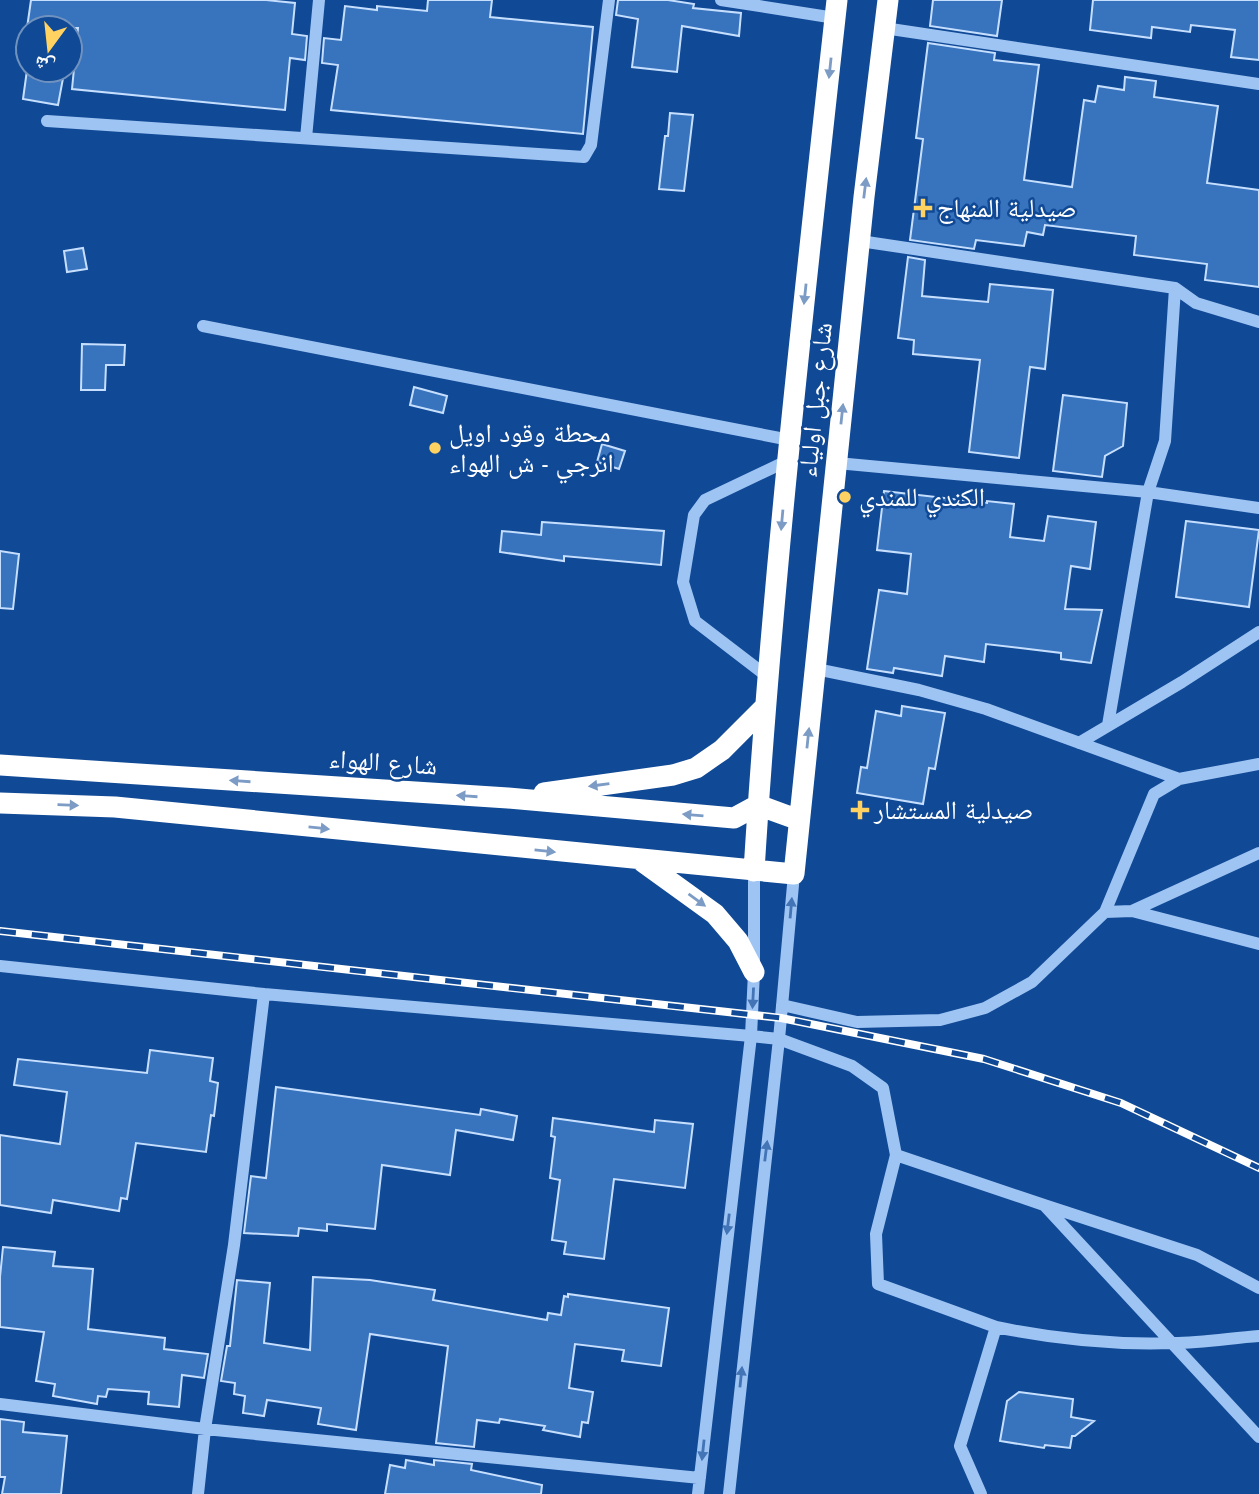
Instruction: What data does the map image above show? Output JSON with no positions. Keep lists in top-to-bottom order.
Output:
{
  "streets": {
    "highway": ["شارع جبل اولياء", "شارع الهواء"]
  },
  "crossings": [
    ["شارع جبل اولياء", "شارع الهواء"]
  ],
  "places": {
    "health": ["صيدلية المنهاج", "صيدلية المستشار"],
    "other": ["محطة وقود اويل انرجي - ش الهواء", "الكندي للمندي"]
  },
  "north": "bottom"
}
